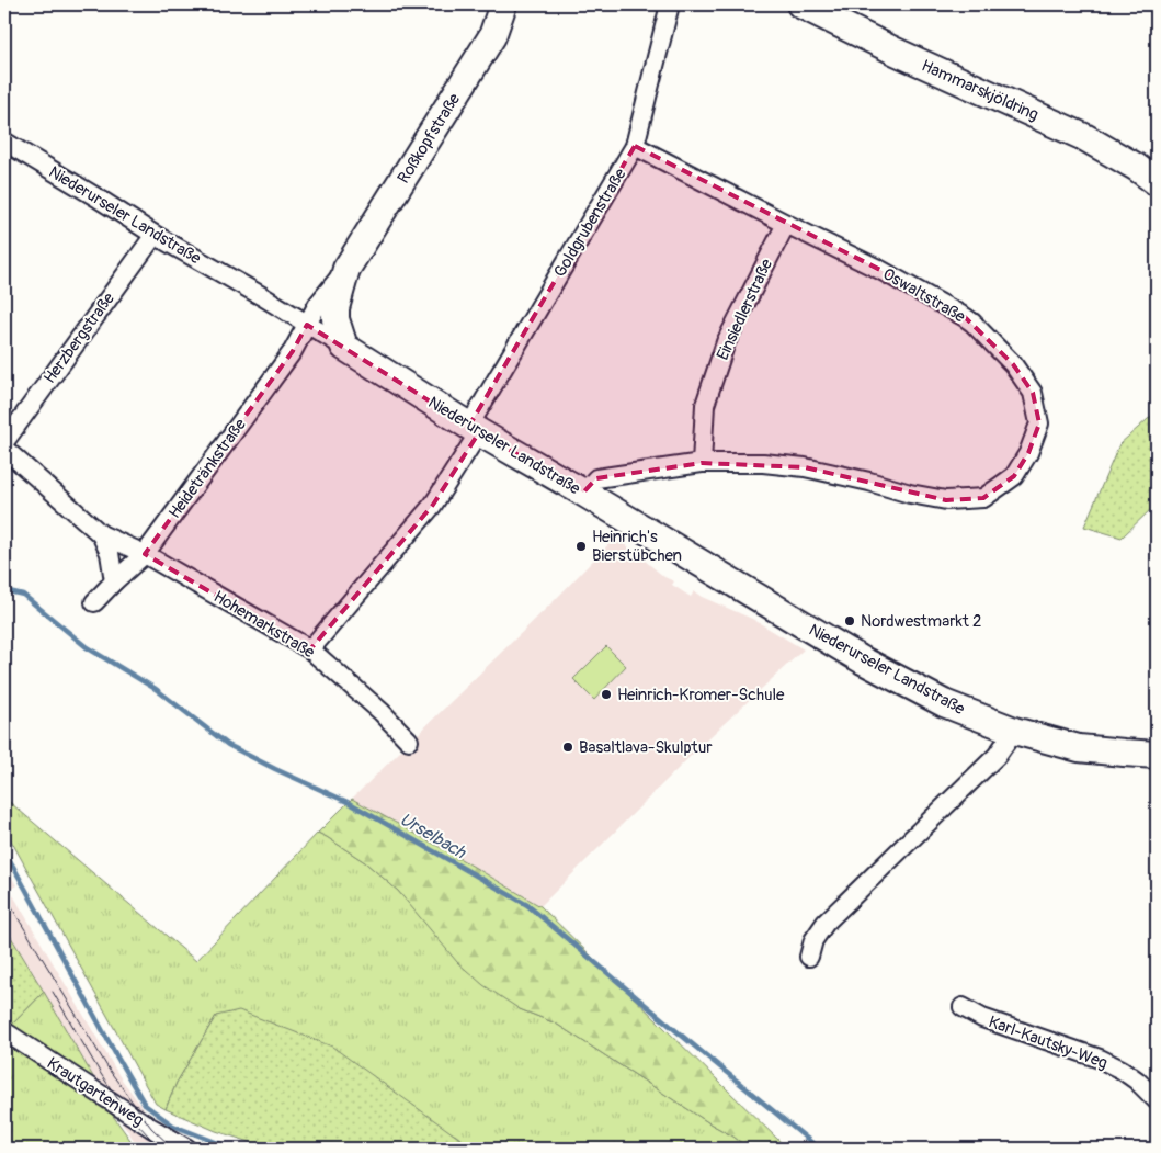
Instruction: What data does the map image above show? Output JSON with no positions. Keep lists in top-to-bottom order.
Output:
{
  "streets": {
    "main road": ["Hammarskjöldring", "Roßkopfstraße", "Niederurseler Landstraße"],
    "street": [
      "Goldgrubenstraße",
      "Oswaltstraße",
      "Einsiedlerstraße",
      "Herzbergstraße",
      "Heidetränkstraße",
      "Hohemarkstraße",
      "Karl-Kautsky-Weg",
      "Krautgartenweg"
    ]
  },
  "crossings": [
    ["Roßkopfstraße", "Niederurseler Landstraße"],
    ["Roßkopfstraße", "Heidetränkstraße"],
    ["Niederurseler Landstraße", "Goldgrubenstraße"],
    ["Niederurseler Landstraße", "Oswaltstraße"],
    ["Niederurseler Landstraße", "Herzbergstraße"],
    ["Niederurseler Landstraße", "Heidetränkstraße"],
    ["Goldgrubenstraße", "Oswaltstraße"],
    ["Goldgrubenstraße", "Hohemarkstraße"],
    ["Oswaltstraße", "Einsiedlerstraße"],
    ["Heidetränkstraße", "Hohemarkstraße"]
  ],
  "water": ["Urselbach"],
  "places": [
    "Heinrich's Bierstübchen",
    "Nordwestmarkt 2",
    "Heinrich-Kromer-Schule",
    "Basaltlava-Skulptur"
  ]
}
